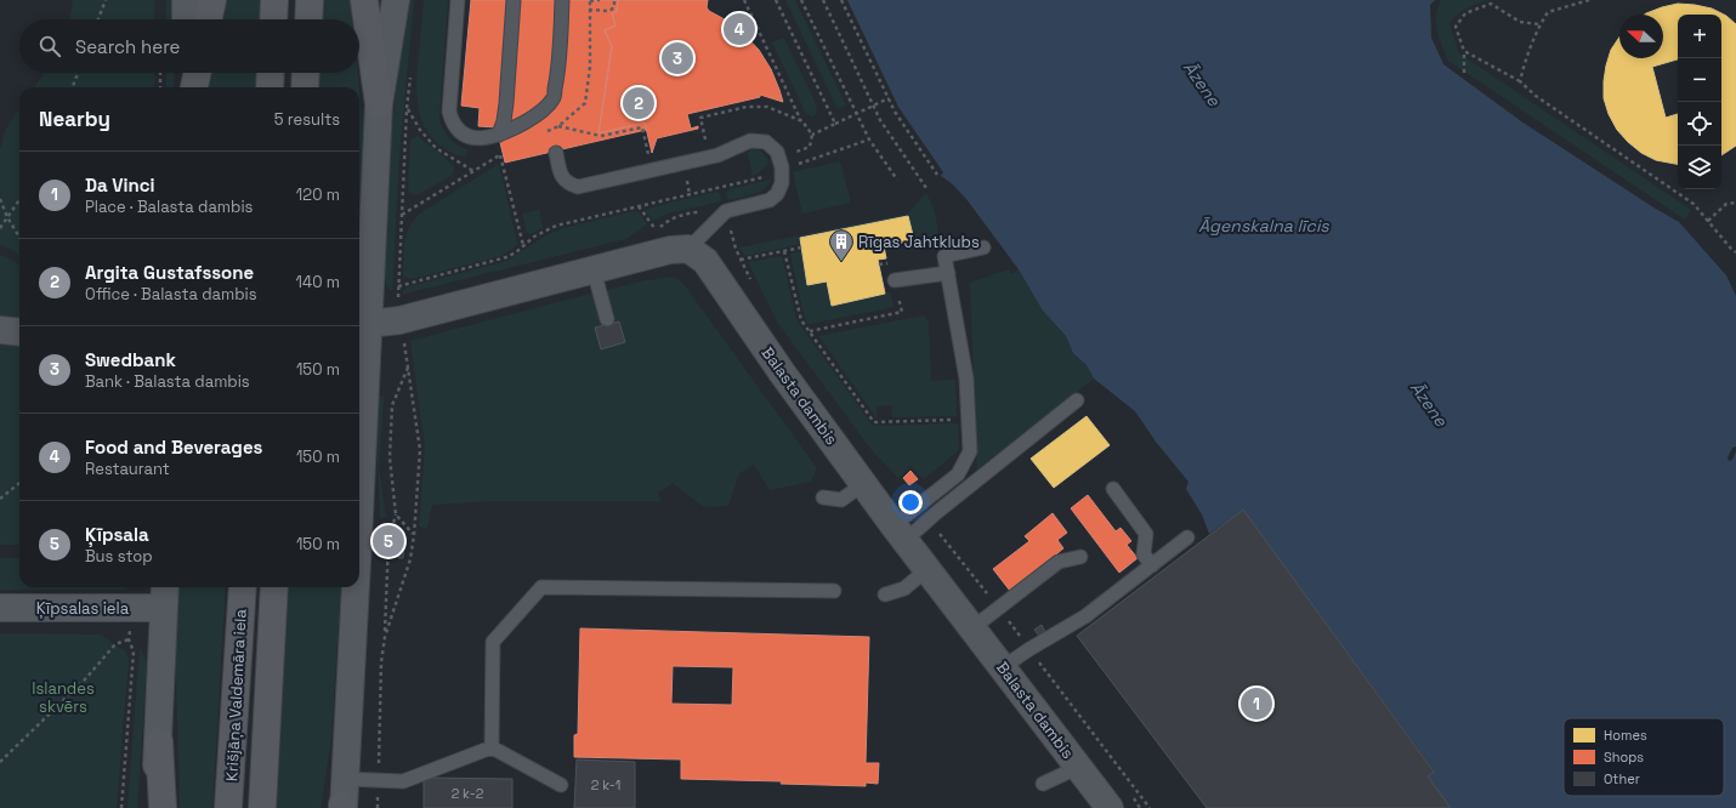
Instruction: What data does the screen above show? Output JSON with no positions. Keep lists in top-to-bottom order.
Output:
{
  "streets": {
    "main road": ["Krišjāņa Valdemāra iela"],
    "street": ["Balasta dambis", "Ķīpsalas iela"]
  },
  "water": ["Āzene", "Āgenskalna līcis"],
  "parks": ["Islandes skvērs"],
  "places": {
    "building": ["Rīgas Jahtklubs"]
  },
  "house_numbers": ["2 k-1", "2 k-2"],
  "legend": ["Homes", "Shops", "Other"],
  "north": "left",
  "page": {
    "pins": [
      "4",
      "3",
      "2",
      "5",
      "1"
    ],
    "map_buttons": ["+", "−"],
    "search": "Search here",
    "heading": ["Nearby", "5 results"],
    "list": [
      {
        "mark": "1",
        "name": "Da Vinci",
        "note": "Place · Balasta dambis",
        "value": "120 m"
      },
      {
        "mark": "2",
        "name": "Argita Gustafssone",
        "note": "Office · Balasta dambis",
        "value": "140 m"
      },
      {
        "mark": "3",
        "name": "Swedbank",
        "note": "Bank · Balasta dambis",
        "value": "150 m"
      },
      {
        "mark": "4",
        "name": "Food and Beverages",
        "note": "Restaurant",
        "value": "150 m"
      },
      {
        "mark": "5",
        "name": "Ķīpsala",
        "note": "Bus stop",
        "value": "150 m"
      }
    ]
  }
}
